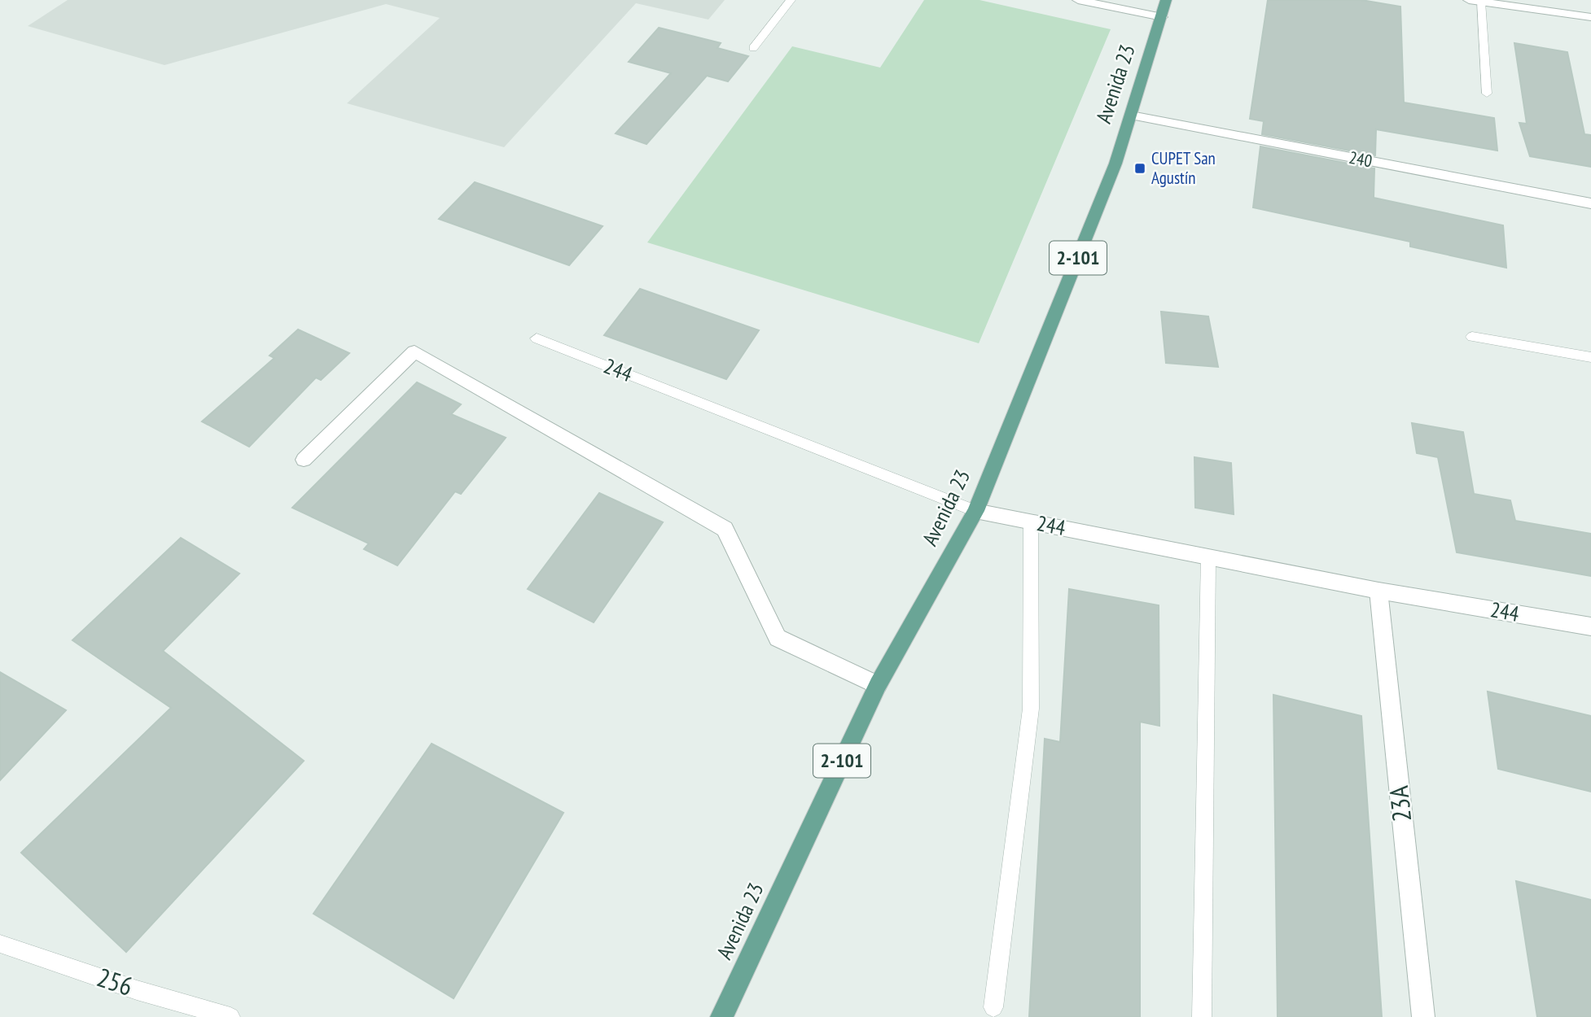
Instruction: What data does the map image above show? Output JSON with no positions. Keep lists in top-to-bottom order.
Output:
{
  "streets": {
    "main road": ["Avenida 23", "2-101"],
    "street": ["240", "244", "23A"],
    "lane": ["256"]
  },
  "crossings": [
    ["Avenida 23", "240"],
    ["Avenida 23", "244"],
    ["244", "23A"]
  ],
  "places": {
    "transit": ["CUPET San Agustín"]
  }
}
